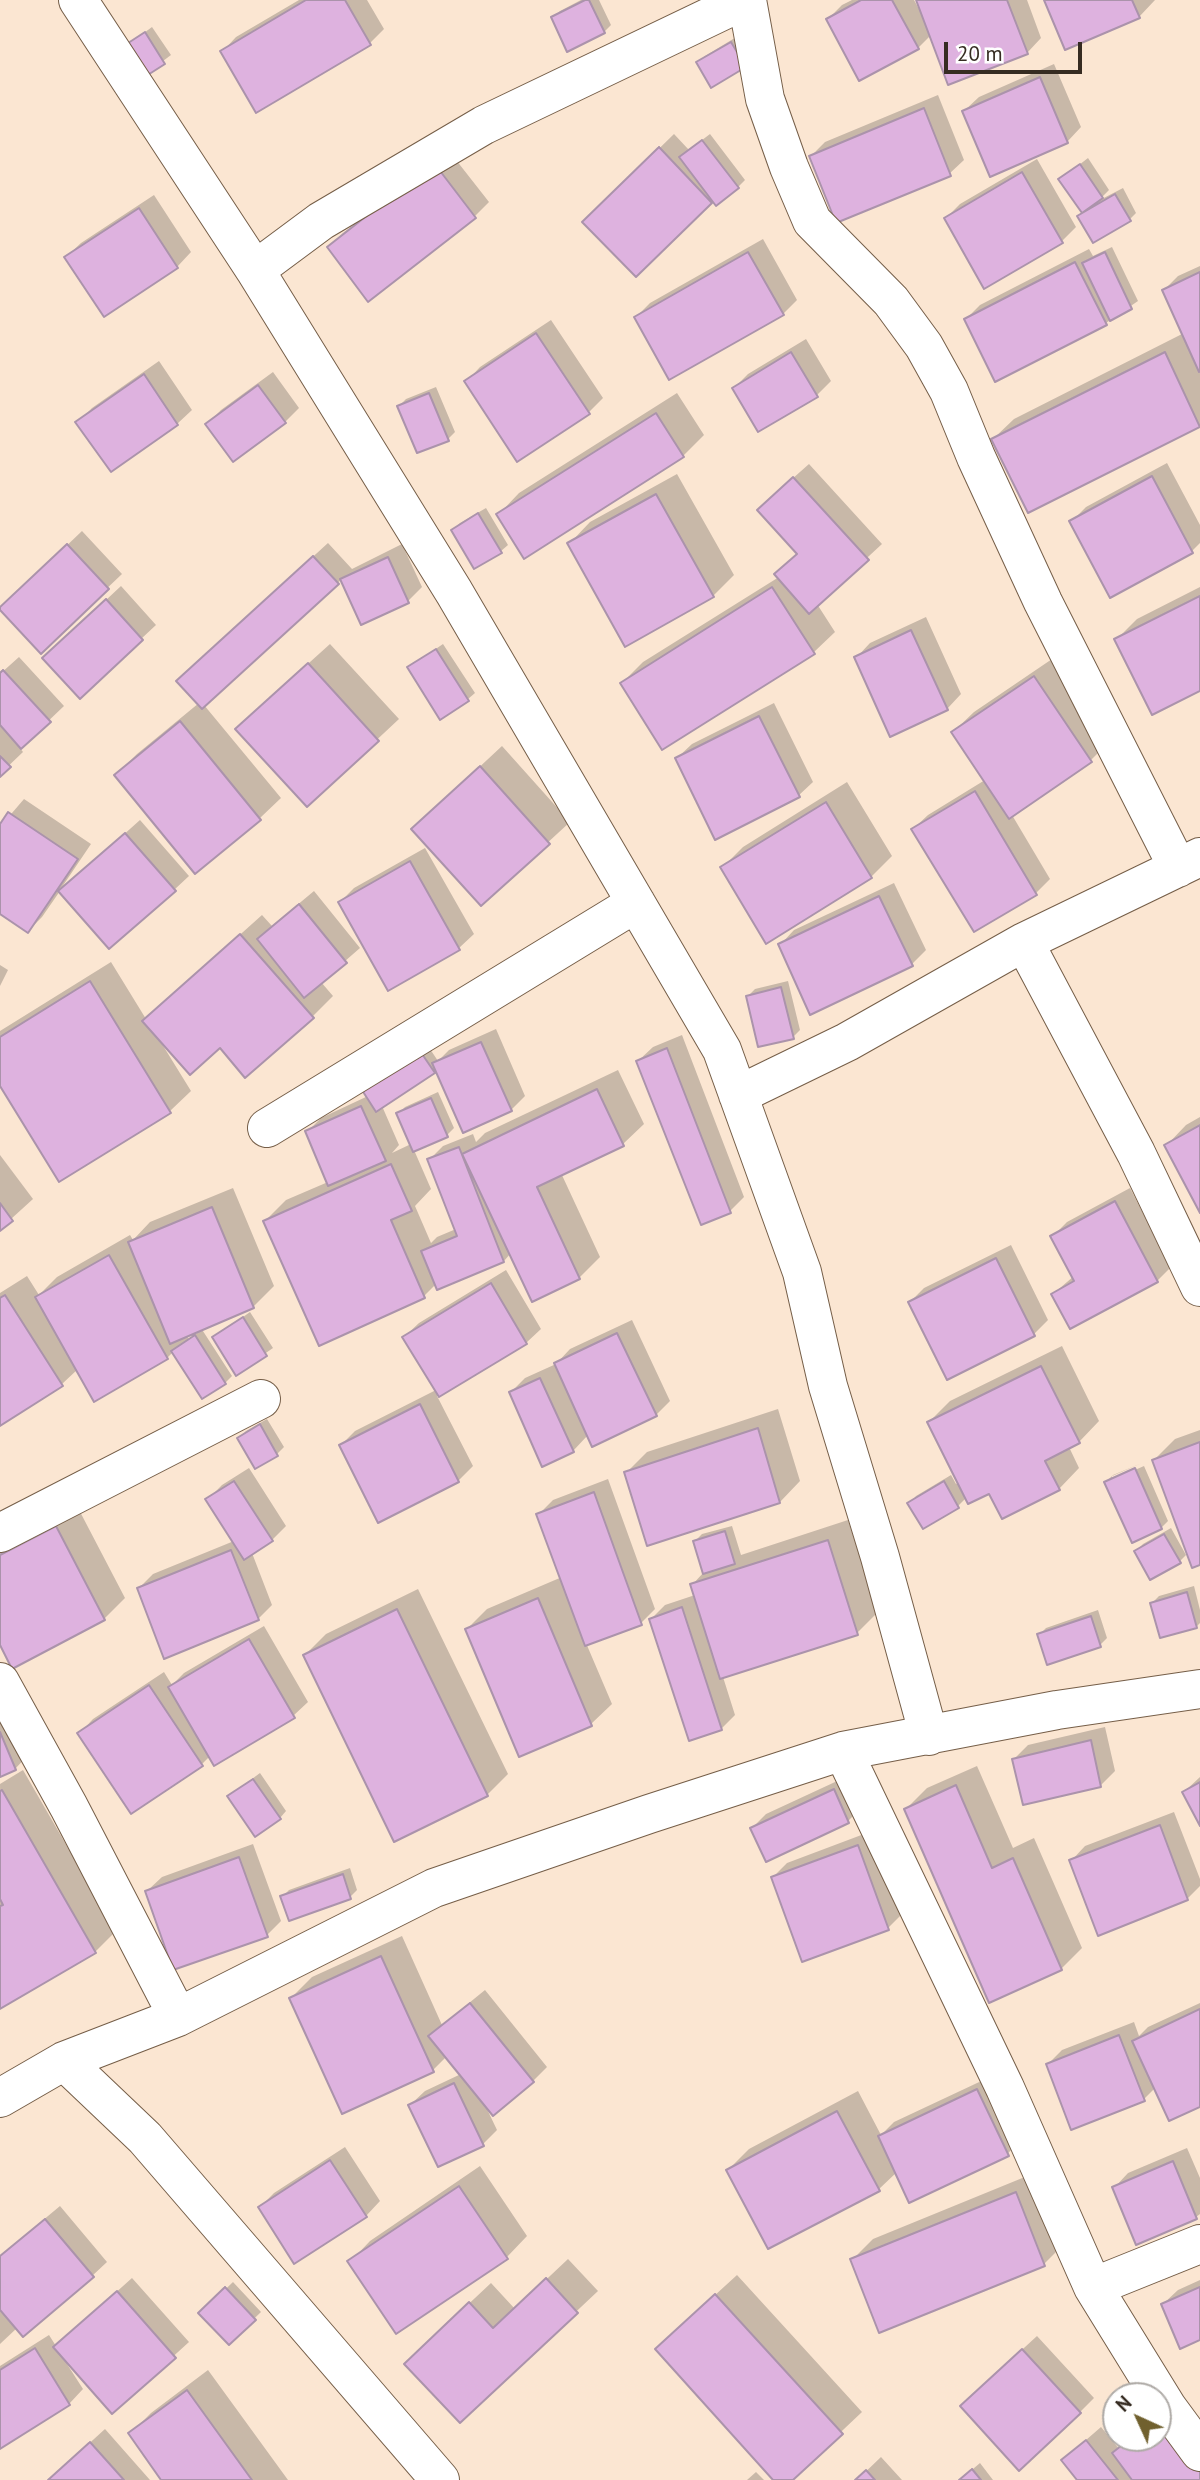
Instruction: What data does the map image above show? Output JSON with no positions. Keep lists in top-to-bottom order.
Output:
{
  "scale_bar": "20 m",
  "north": "top left"
}
